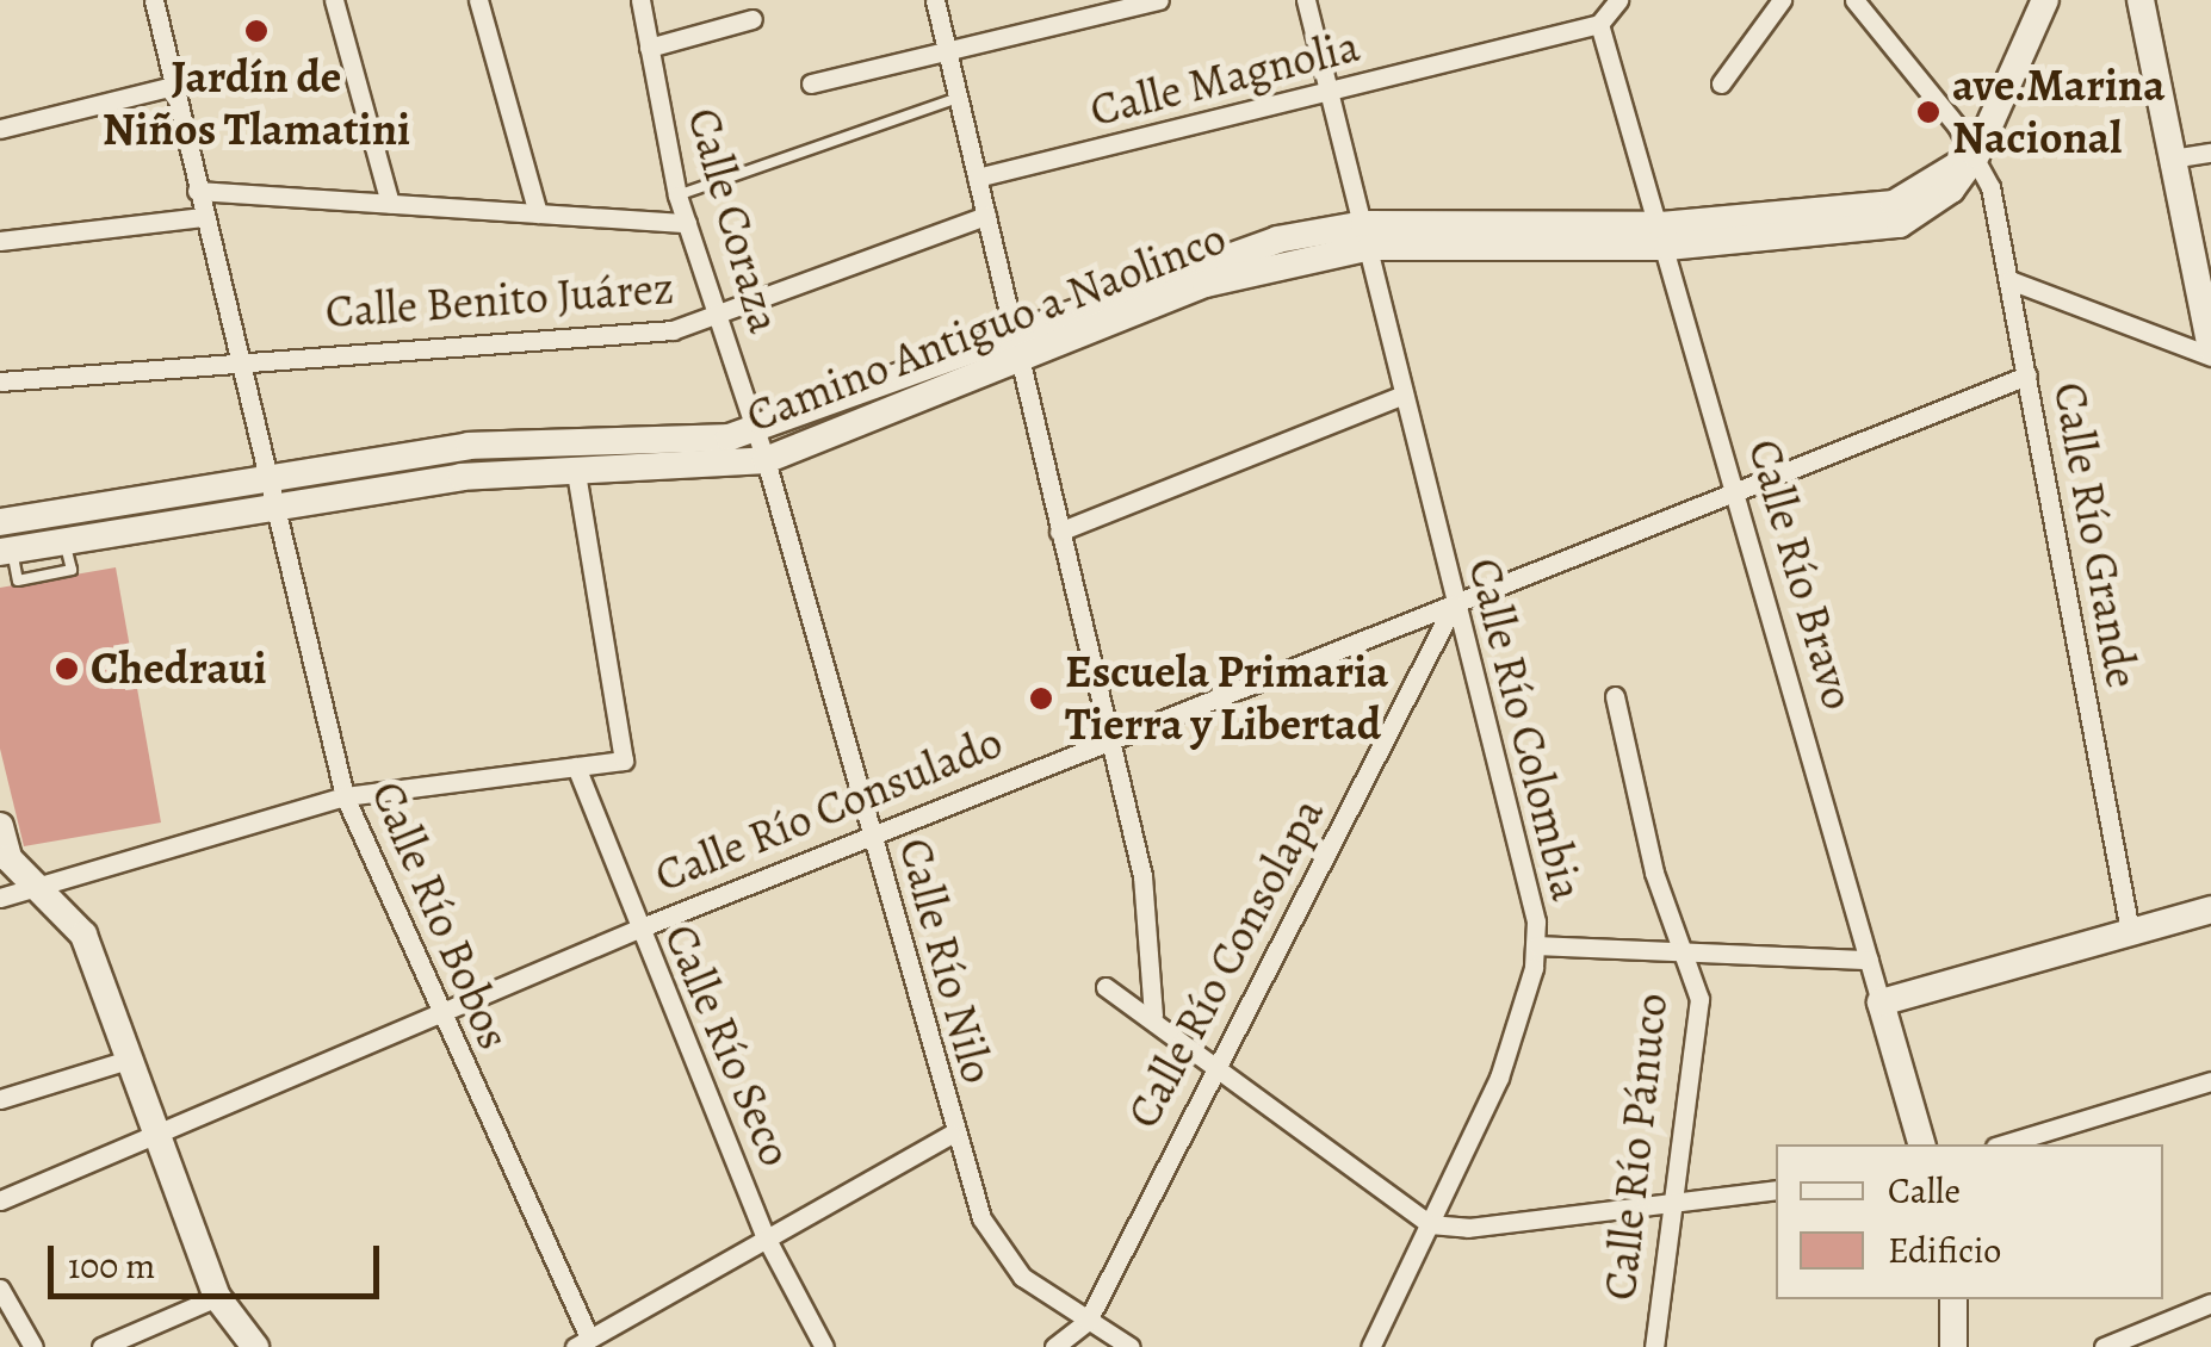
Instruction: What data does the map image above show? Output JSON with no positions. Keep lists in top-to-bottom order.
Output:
{
  "streets": {
    "main road": ["Camino Antiguo a Naolinco", "Calle Río Bravo"],
    "street": [
      "Calle Magnolia",
      "Calle Coraza",
      "Calle Benito Juárez",
      "Calle Río Grande",
      "Calle Río Colombia",
      "Calle Río Consulado",
      "Calle Río Bobos",
      "Calle Río Nilo",
      "Calle Río Consolapa",
      "Calle Río Seco",
      "Calle Río Pánuco"
    ]
  },
  "crossings": [
    ["Calle Magnolia", "Calle Río Bravo"],
    ["Calle Magnolia", "Calle Río Colombia"],
    ["Calle Coraza", "Calle Benito Juárez"],
    ["Calle Coraza", "Camino Antiguo a Naolinco"],
    ["Calle Coraza", "Calle Río Nilo"],
    ["Calle Benito Juárez", "Calle Río Bobos"],
    ["Camino Antiguo a Naolinco", "Calle Río Grande"],
    ["Camino Antiguo a Naolinco", "Calle Río Bravo"],
    ["Camino Antiguo a Naolinco", "Calle Río Colombia"],
    ["Camino Antiguo a Naolinco", "Calle Río Bobos"],
    ["Camino Antiguo a Naolinco", "Calle Río Nilo"],
    ["Calle Río Grande", "Calle Río Consulado"],
    ["Calle Río Bravo", "Calle Río Consulado"],
    ["Calle Río Colombia", "Calle Río Consulado"],
    ["Calle Río Colombia", "Calle Río Consolapa"],
    ["Calle Río Consulado", "Calle Río Bobos"],
    ["Calle Río Consulado", "Calle Río Nilo"],
    ["Calle Río Consulado", "Calle Río Consolapa"],
    ["Calle Río Consulado", "Calle Río Seco"],
    ["Calle Río Nilo", "Calle Río Consolapa"]
  ],
  "places": [
    "Jardín de Niños Tlamatini",
    "ave.Marina Nacional",
    "Chedraui",
    "Escuela Primaria Tierra y Libertad"
  ],
  "legend": ["Calle", "Edificio"],
  "scale_bar": "100 m"
}
